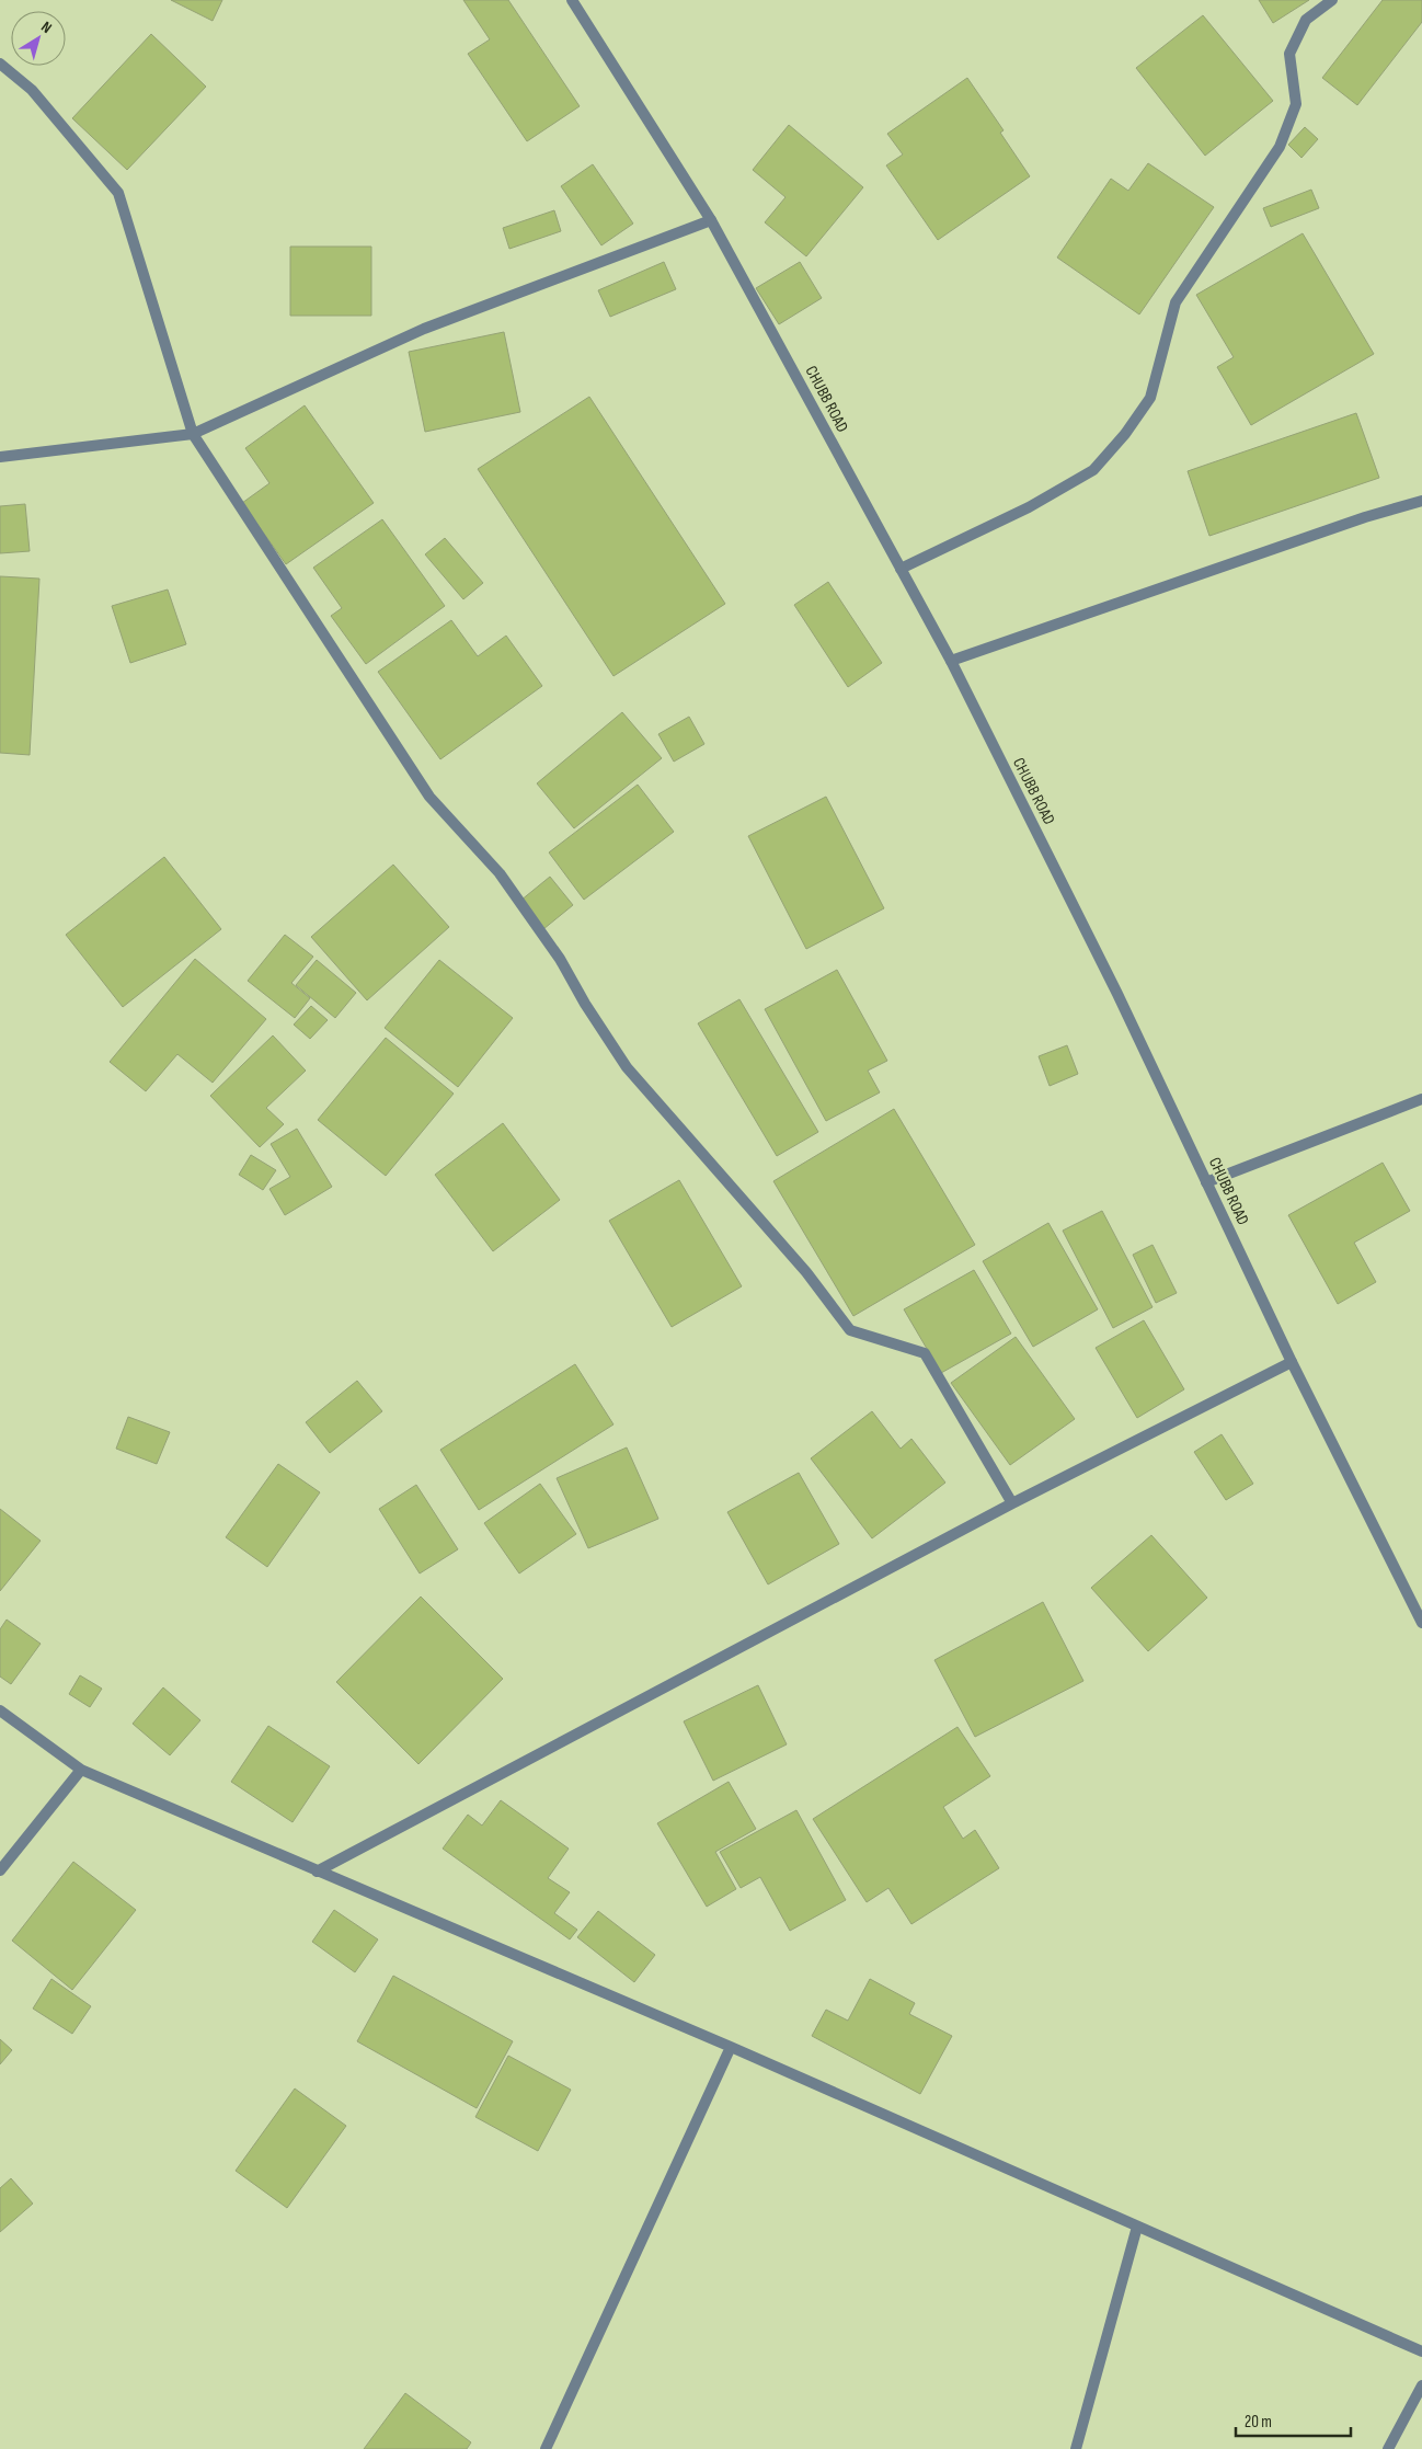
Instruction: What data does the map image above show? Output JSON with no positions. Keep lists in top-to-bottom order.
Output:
{
  "streets": {
    "street": ["CHUBB ROAD"]
  },
  "scale_bar": "20 m",
  "north": "top right"
}
